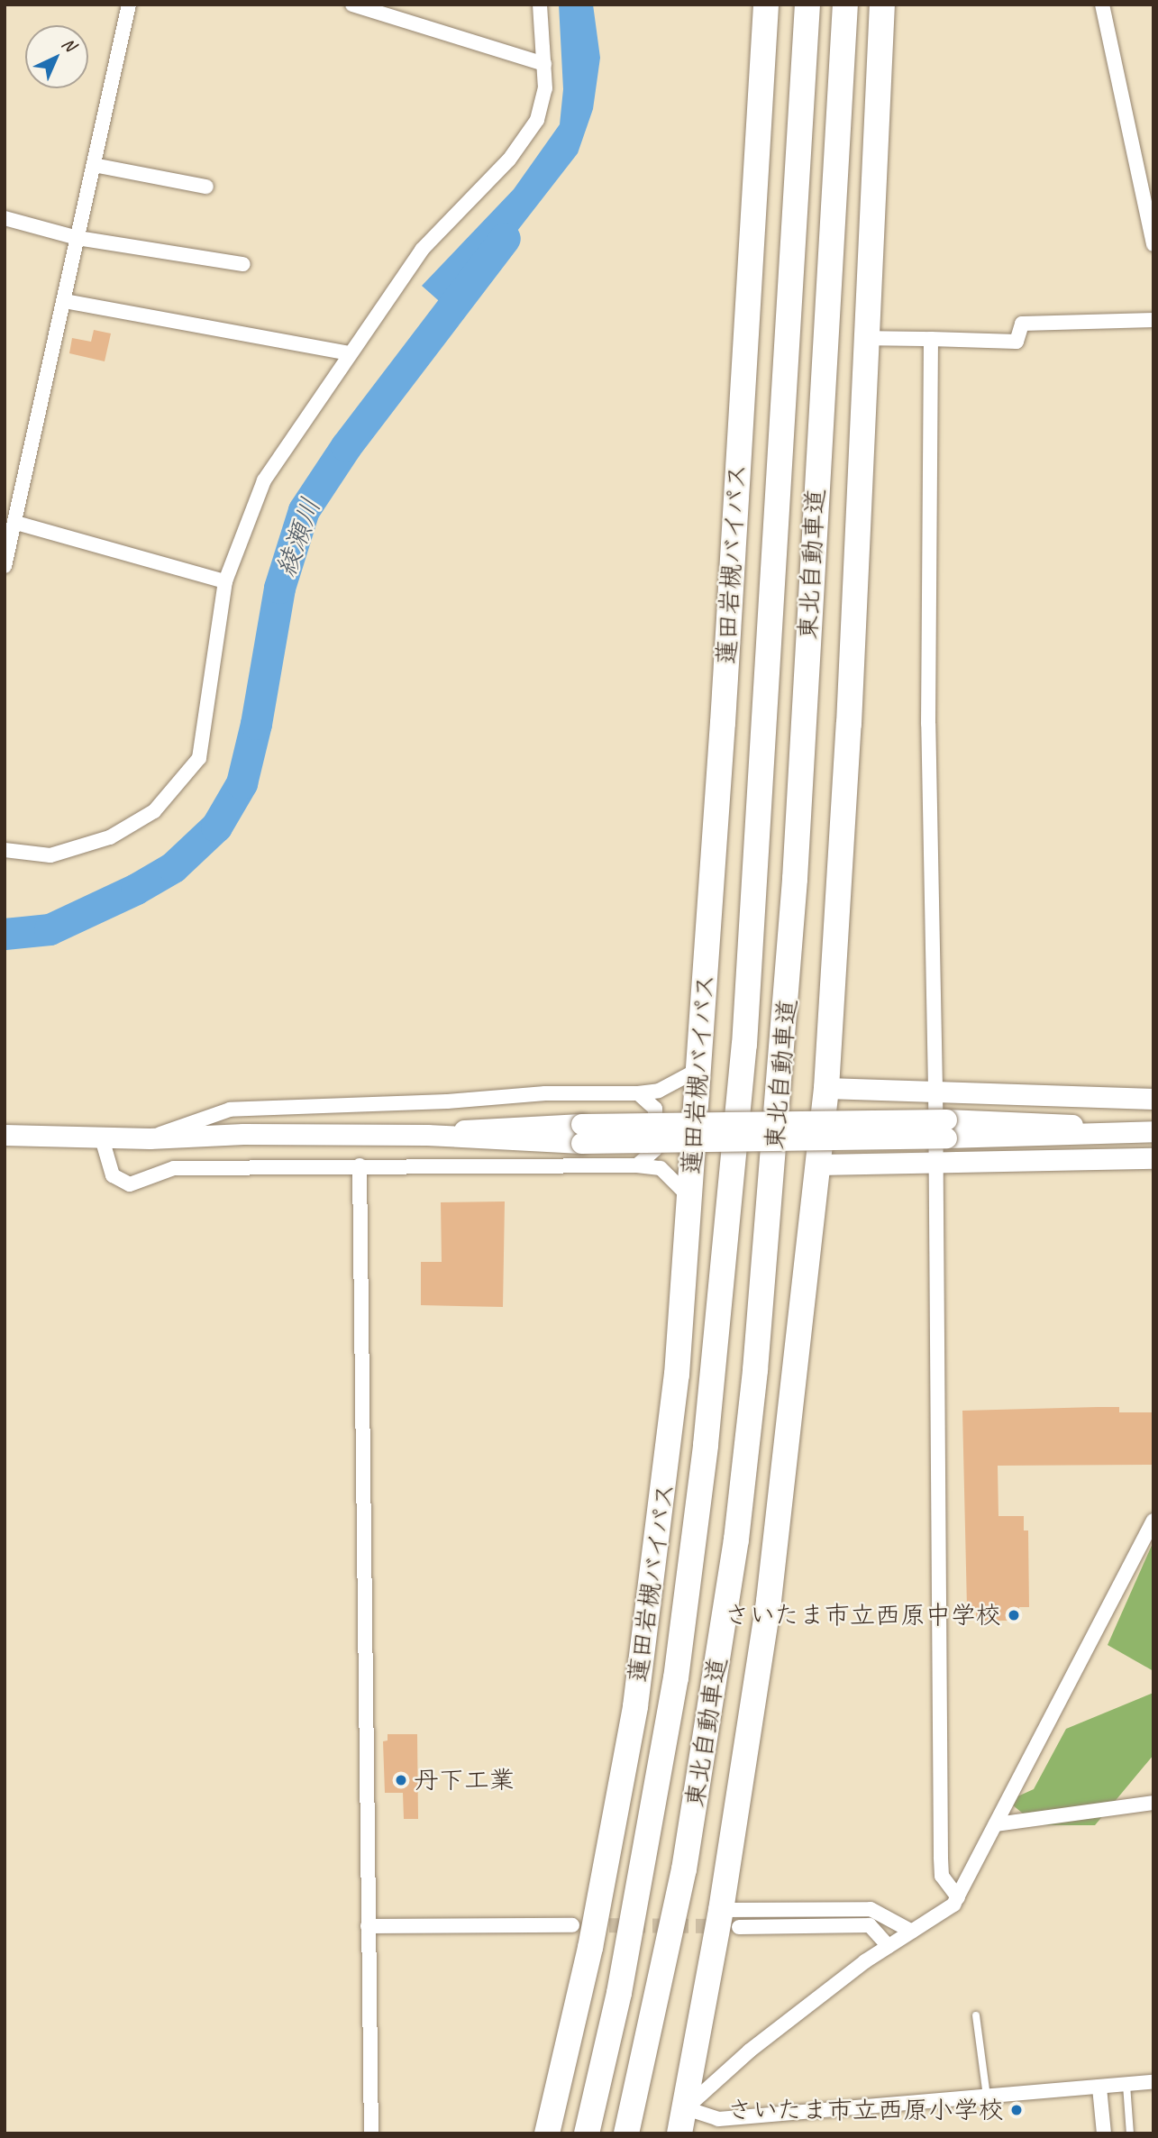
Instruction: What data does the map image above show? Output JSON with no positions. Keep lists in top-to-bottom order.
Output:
{
  "streets": {
    "highway": ["蓮田岩槻バイパス", "東北自動車道"]
  },
  "water": ["綾瀬川"],
  "places": ["さいたま市立西原中学校", "丹下工業", "さいたま市立西原小学校"],
  "north": "top right"
}
